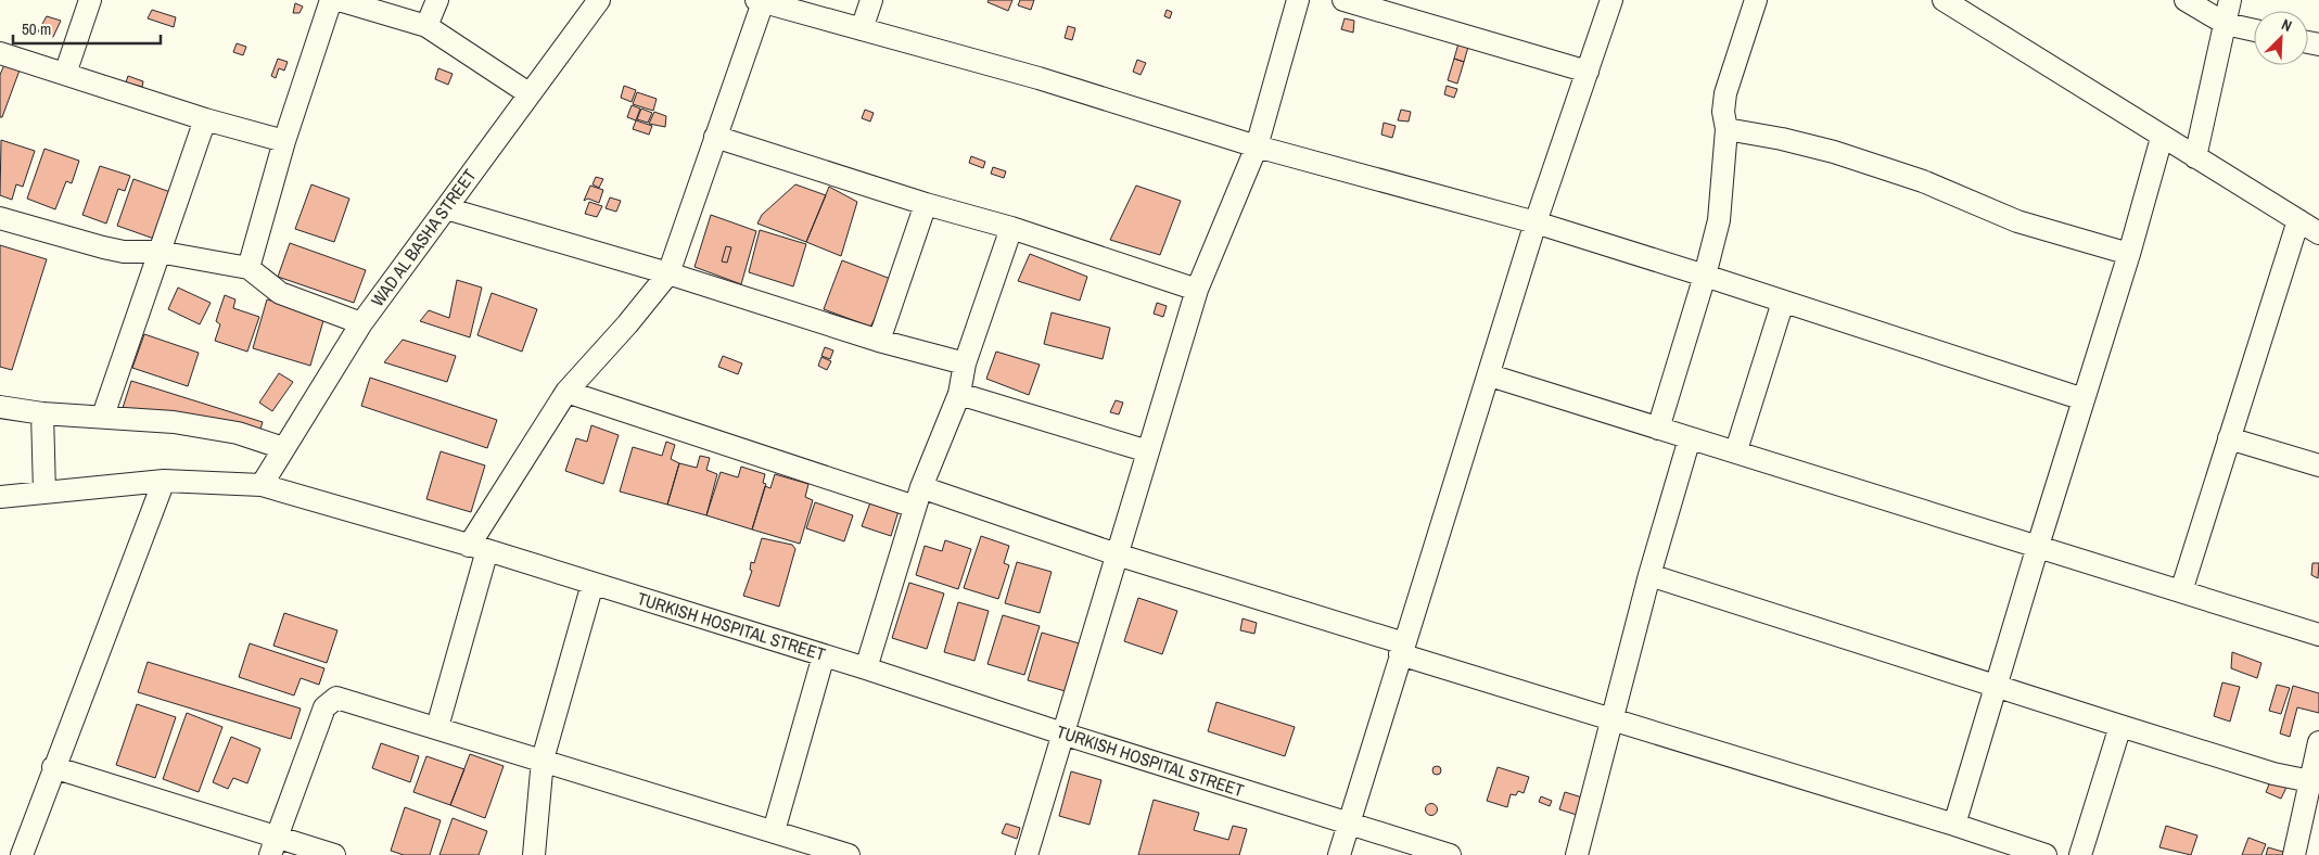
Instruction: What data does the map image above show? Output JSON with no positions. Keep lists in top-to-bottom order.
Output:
{
  "streets": {
    "street": ["WAD AL BASHA STREET", "TURKISH HOSPITAL STREET"]
  },
  "crossings": [
    ["WAD AL BASHA STREET", "TURKISH HOSPITAL STREET"]
  ],
  "scale_bar": "50 m",
  "north": "top right"
}
